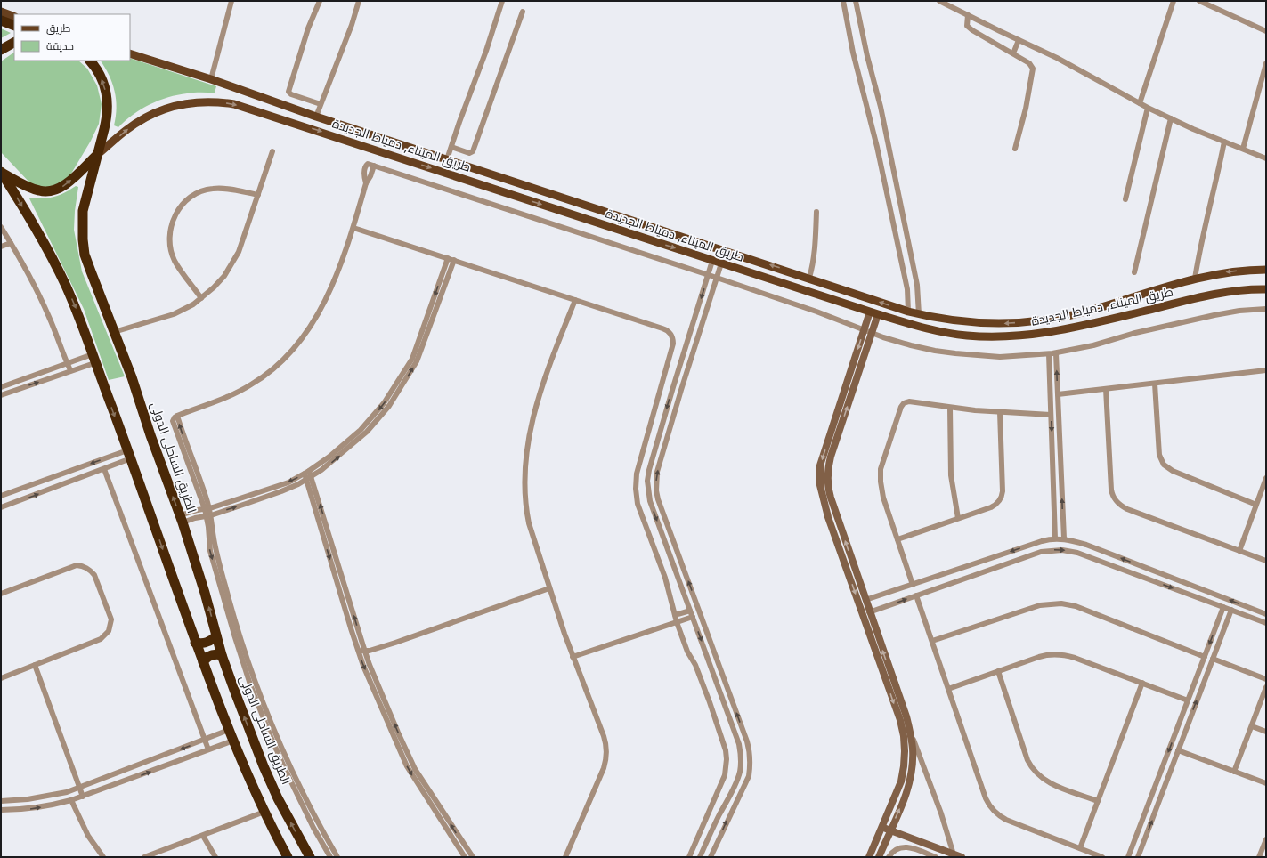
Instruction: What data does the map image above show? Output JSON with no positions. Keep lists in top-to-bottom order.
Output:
{
  "streets": {
    "highway": ["الطريق الساحلى الدولى"],
    "main road": ["طريق الميناء, دمياط الجديدة"]
  },
  "crossings": [
    ["طريق الميناء, دمياط الجديدة", "الطريق الساحلى الدولى"]
  ],
  "legend": ["طريق", "حديقة"]
}
